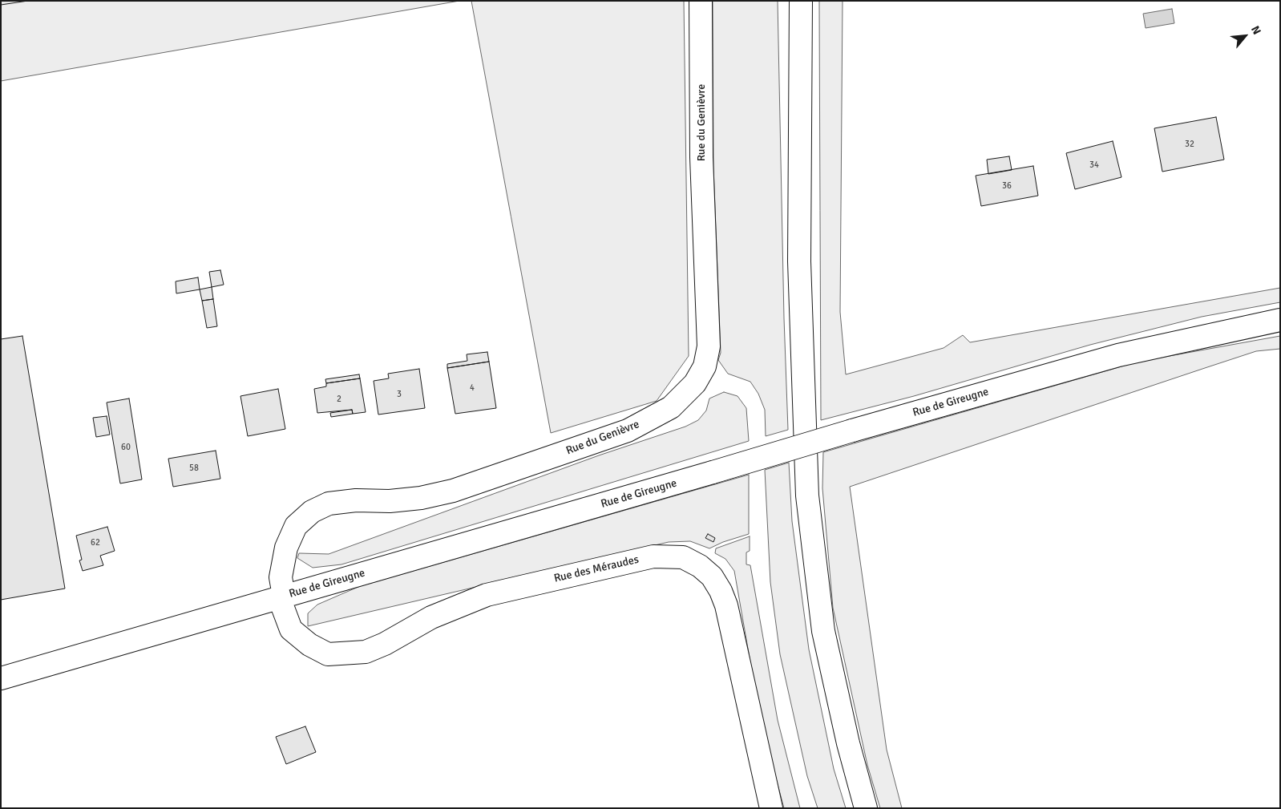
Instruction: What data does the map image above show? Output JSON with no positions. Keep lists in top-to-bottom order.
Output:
{
  "streets": {
    "street": ["Rue du Genièvre", "Rue de Gireugne", "Rue des Méraudes"]
  },
  "crossings": [
    ["Rue du Genièvre", "Rue de Gireugne"],
    ["Rue du Genièvre", "Rue des Méraudes"],
    ["Rue de Gireugne", "Rue des Méraudes"]
  ],
  "house_numbers": [
    "32",
    "34",
    "36",
    "4",
    "3",
    "2",
    "60",
    "58",
    "62"
  ],
  "north": "top right"
}
